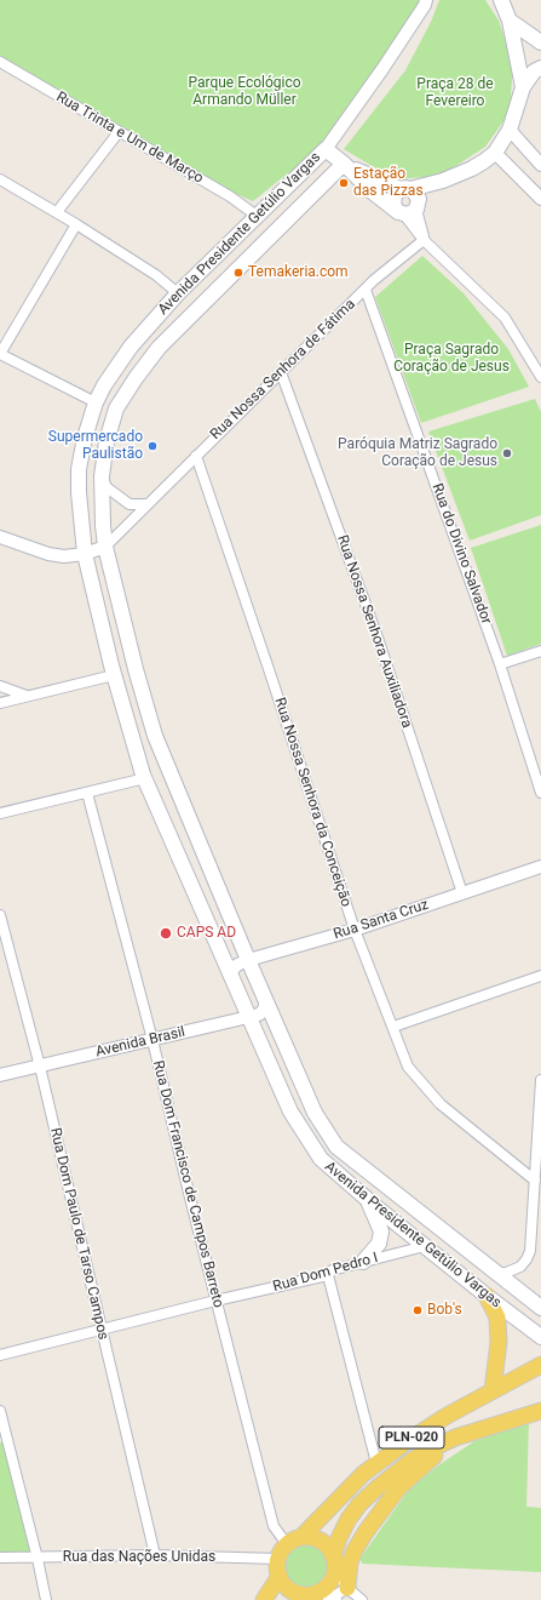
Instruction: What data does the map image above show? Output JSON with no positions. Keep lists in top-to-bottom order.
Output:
{
  "streets": {
    "main road": ["Avenida Presidente Getúlio Vargas", "PLN-020"],
    "street": [
      "Rua Trinta e Um de Março",
      "Rua Nossa Senhora de Fátima",
      "Rua do Divino Salvador",
      "Rua Nossa Senhora Auxiliadora",
      "Rua Nossa Senhora da Conceição",
      "Rua Santa Cruz",
      "Avenida Brasil",
      "Rua Dom Francisco de Campos Barreto",
      "Rua Dom Paulo de Tarso Campos",
      "Rua Dom Pedro I",
      "Rua das Nações Unidas"
    ]
  },
  "crossings": [
    ["Rua Trinta e Um de Março", "Avenida Presidente Getúlio Vargas"],
    ["Avenida Presidente Getúlio Vargas", "Rua Nossa Senhora de Fátima"],
    ["Avenida Presidente Getúlio Vargas", "Rua Santa Cruz"],
    ["Avenida Presidente Getúlio Vargas", "Avenida Brasil"],
    ["Avenida Presidente Getúlio Vargas", "Rua Dom Pedro I"],
    ["Rua Nossa Senhora de Fátima", "Rua do Divino Salvador"],
    ["Rua Nossa Senhora de Fátima", "Rua Nossa Senhora Auxiliadora"],
    ["Rua Nossa Senhora de Fátima", "Rua Nossa Senhora da Conceição"],
    ["Rua Nossa Senhora Auxiliadora", "Rua Santa Cruz"],
    ["Rua Nossa Senhora da Conceição", "Rua Santa Cruz"],
    ["Avenida Brasil", "Rua Dom Francisco de Campos Barreto"],
    ["Avenida Brasil", "Rua Dom Paulo de Tarso Campos"],
    ["Rua Dom Francisco de Campos Barreto", "Rua Dom Pedro I"],
    ["Rua Dom Francisco de Campos Barreto", "PLN-020"],
    ["Rua Dom Francisco de Campos Barreto", "Rua das Nações Unidas"],
    ["Rua Dom Paulo de Tarso Campos", "Rua Dom Pedro I"],
    ["Rua Dom Paulo de Tarso Campos", "Rua das Nações Unidas"],
    ["PLN-020", "Rua das Nações Unidas"]
  ],
  "parks": ["Parque Ecológico Armando Müller", "Praça 28 de Fevereiro", "Praça Sagrado Coração de Jesus"],
  "places": [
    "Estação das Pizzas",
    "Temakeria.com",
    "Supermercado Paulistão",
    "Paróquia Matriz Sagrado Coração de Jesus",
    "CAPS AD",
    "Bob's"
  ]
}
